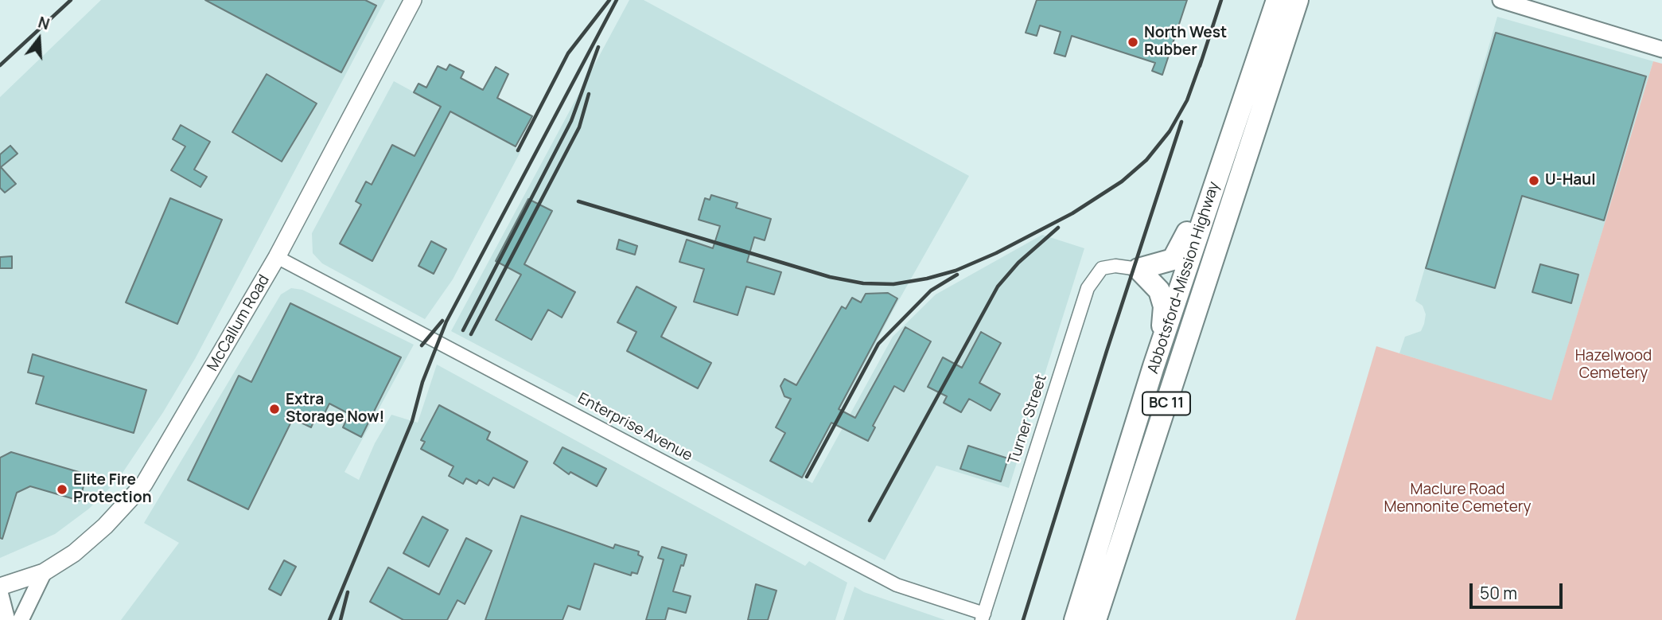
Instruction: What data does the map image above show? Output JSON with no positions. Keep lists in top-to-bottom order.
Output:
{
  "streets": {
    "highway": ["Abbotsford-Mission Highway", "BC 11"],
    "main road": ["McCallum Road"],
    "street": ["Turner Street", "Enterprise Avenue"]
  },
  "crossings": [
    ["McCallum Road", "Enterprise Avenue"],
    ["Turner Street", "Enterprise Avenue"]
  ],
  "parks": ["Hazelwood Cemetery", "Maclure Road Mennonite Cemetery"],
  "places": [
    "North West Rubber",
    "U-Haul",
    "Extra Storage Now!",
    "Elite Fire Protection"
  ],
  "scale_bar": "50 m",
  "north": "top"
}
